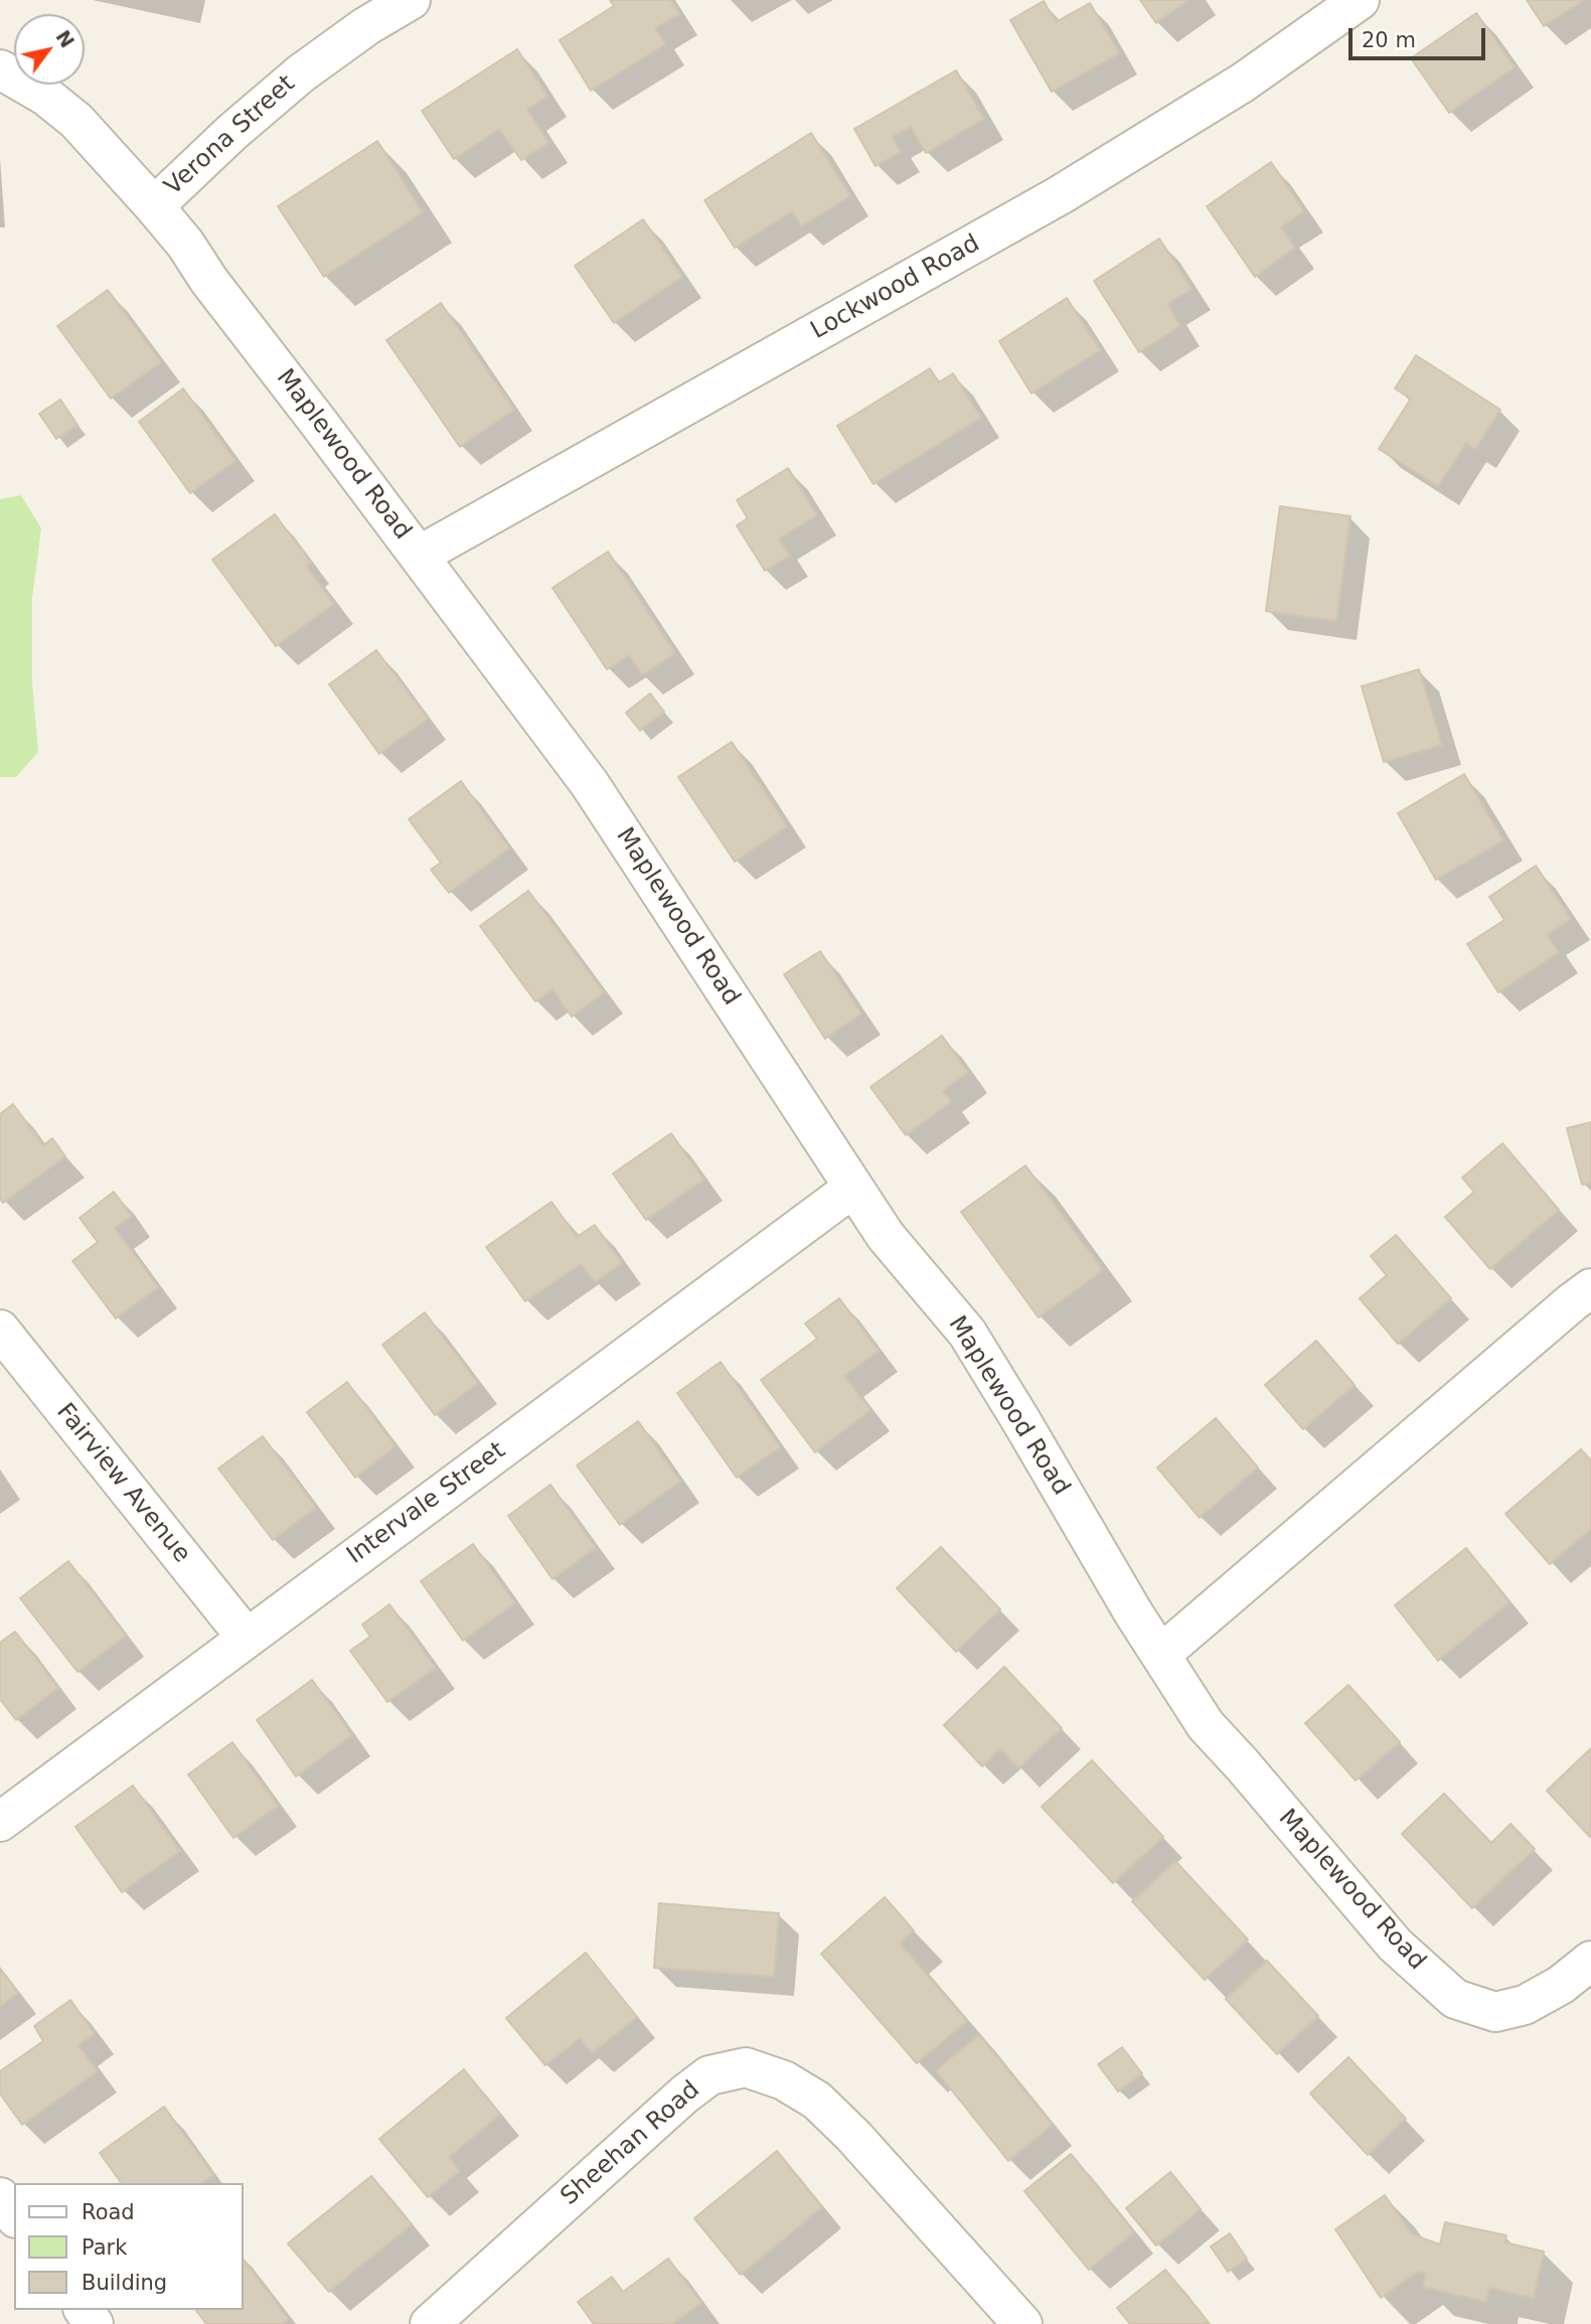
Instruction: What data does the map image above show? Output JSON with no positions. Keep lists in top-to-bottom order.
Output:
{
  "streets": {
    "street": [
      "Verona Street",
      "Lockwood Road",
      "Maplewood Road",
      "Fairview Avenue",
      "Intervale Street",
      "Sheehan Road"
    ]
  },
  "crossings": [
    ["Verona Street", "Maplewood Road"],
    ["Lockwood Road", "Maplewood Road"],
    ["Maplewood Road", "Intervale Street"],
    ["Fairview Avenue", "Intervale Street"]
  ],
  "legend": ["Road", "Park", "Building"],
  "scale_bar": "20 m",
  "north": "top right"
}
